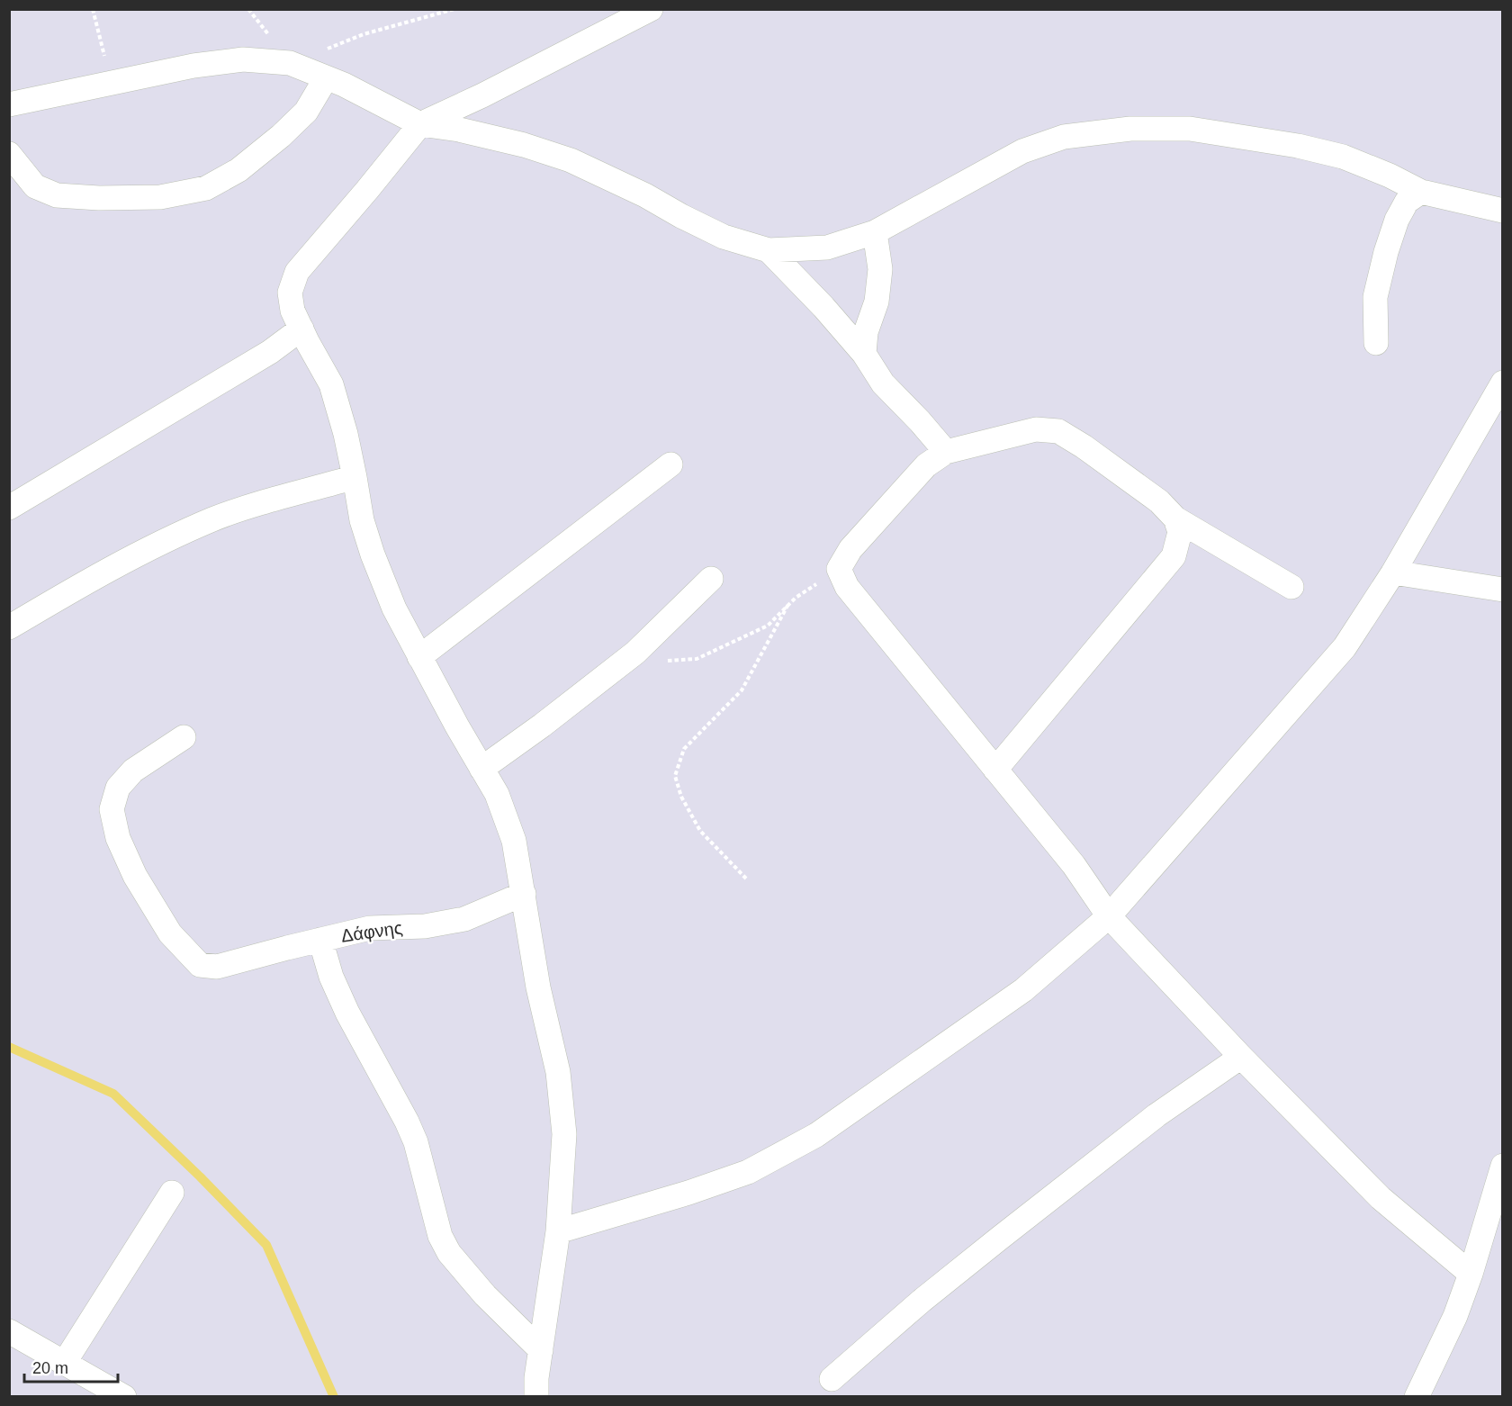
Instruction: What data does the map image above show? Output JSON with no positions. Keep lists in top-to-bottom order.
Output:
{
  "streets": {
    "street": ["Δάφνης"]
  },
  "scale_bar": "20 m"
}
